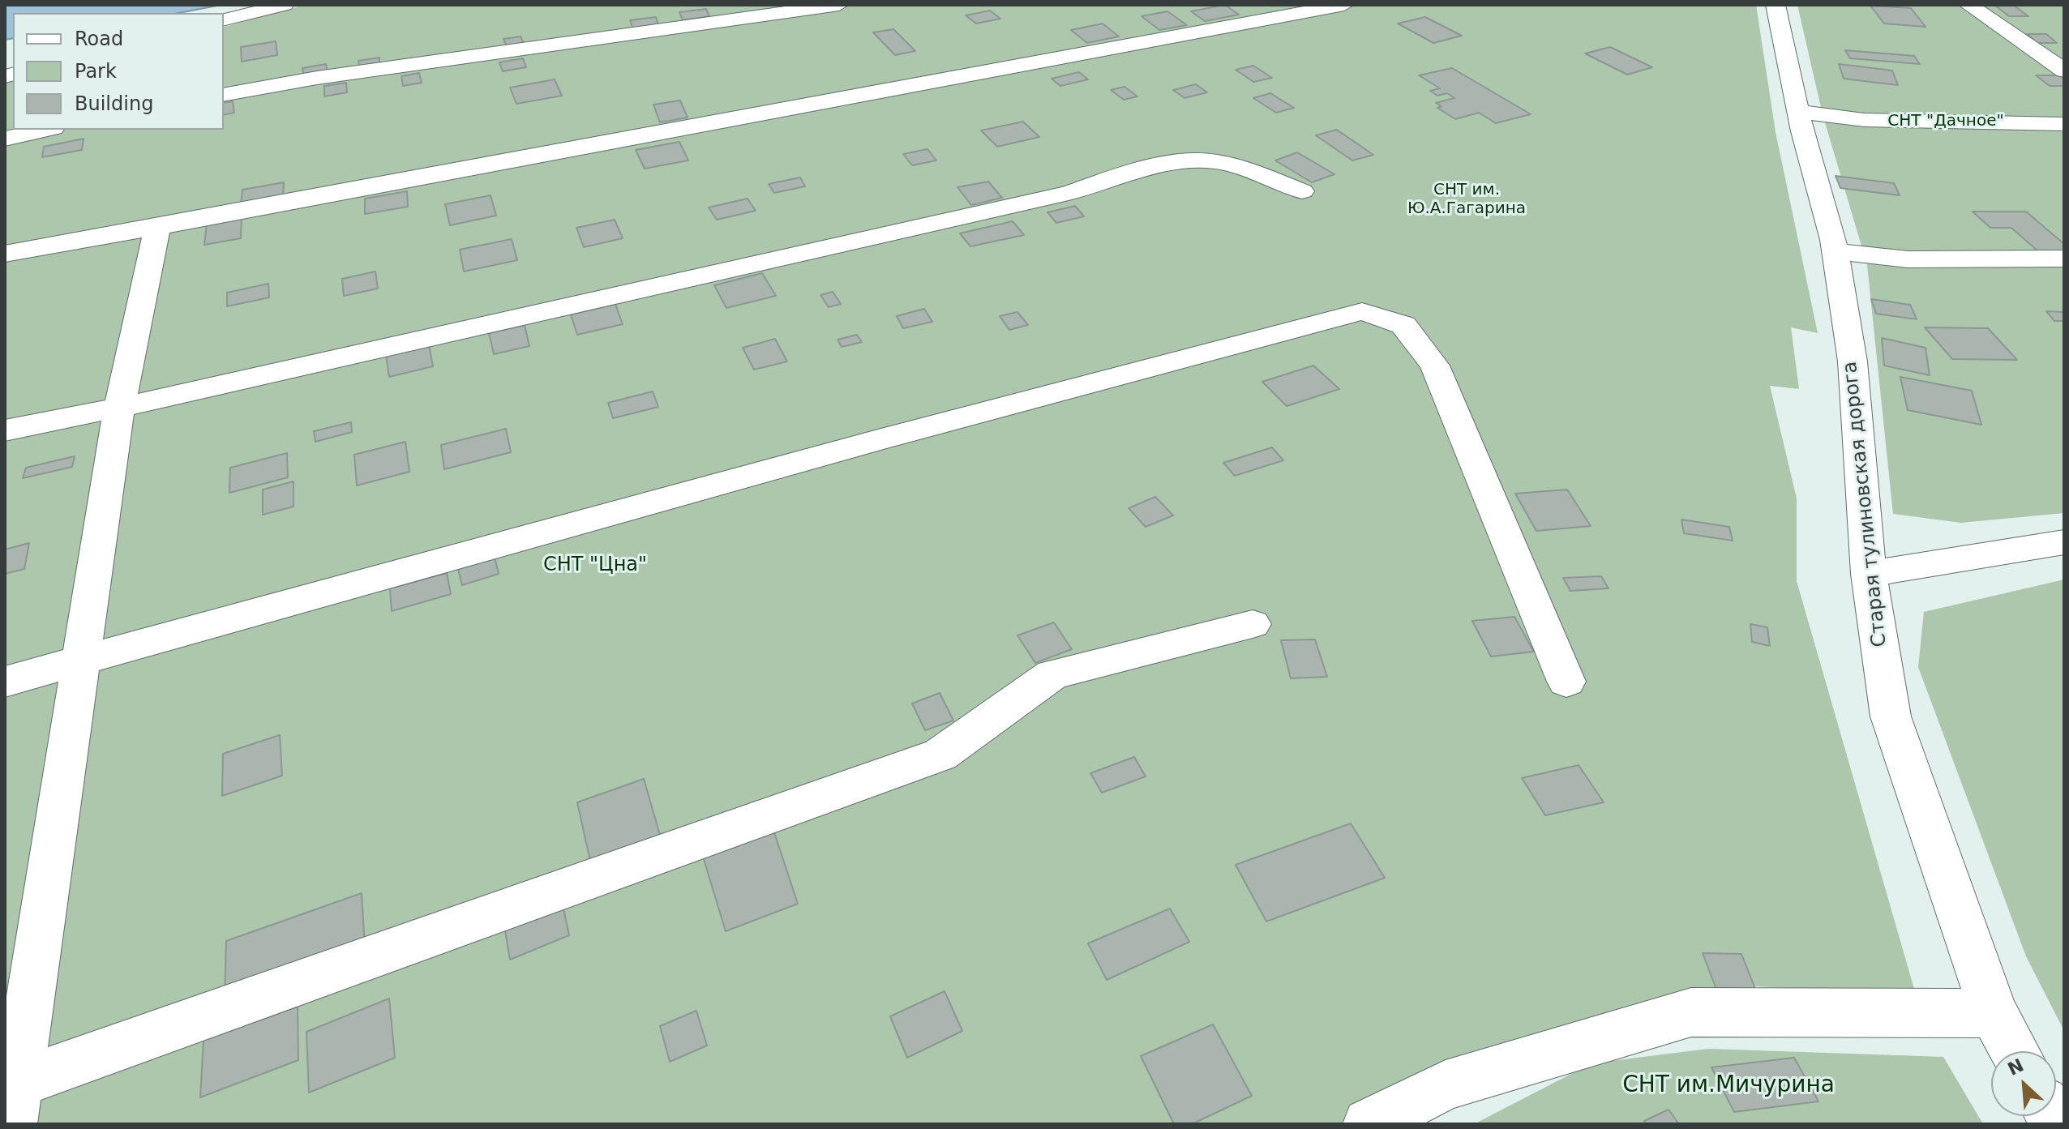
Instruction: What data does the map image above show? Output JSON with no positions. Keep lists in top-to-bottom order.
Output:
{
  "streets": {
    "street": ["Старая тулиновская дорога"]
  },
  "parks": [
    "СНТ \"Дачное\"",
    "СНТ им. Ю.А.Гагарина",
    "СНТ \"Цна\"",
    "СНТ им.Мичурина"
  ],
  "legend": ["Road", "Park", "Building"],
  "north": "top left"
}
